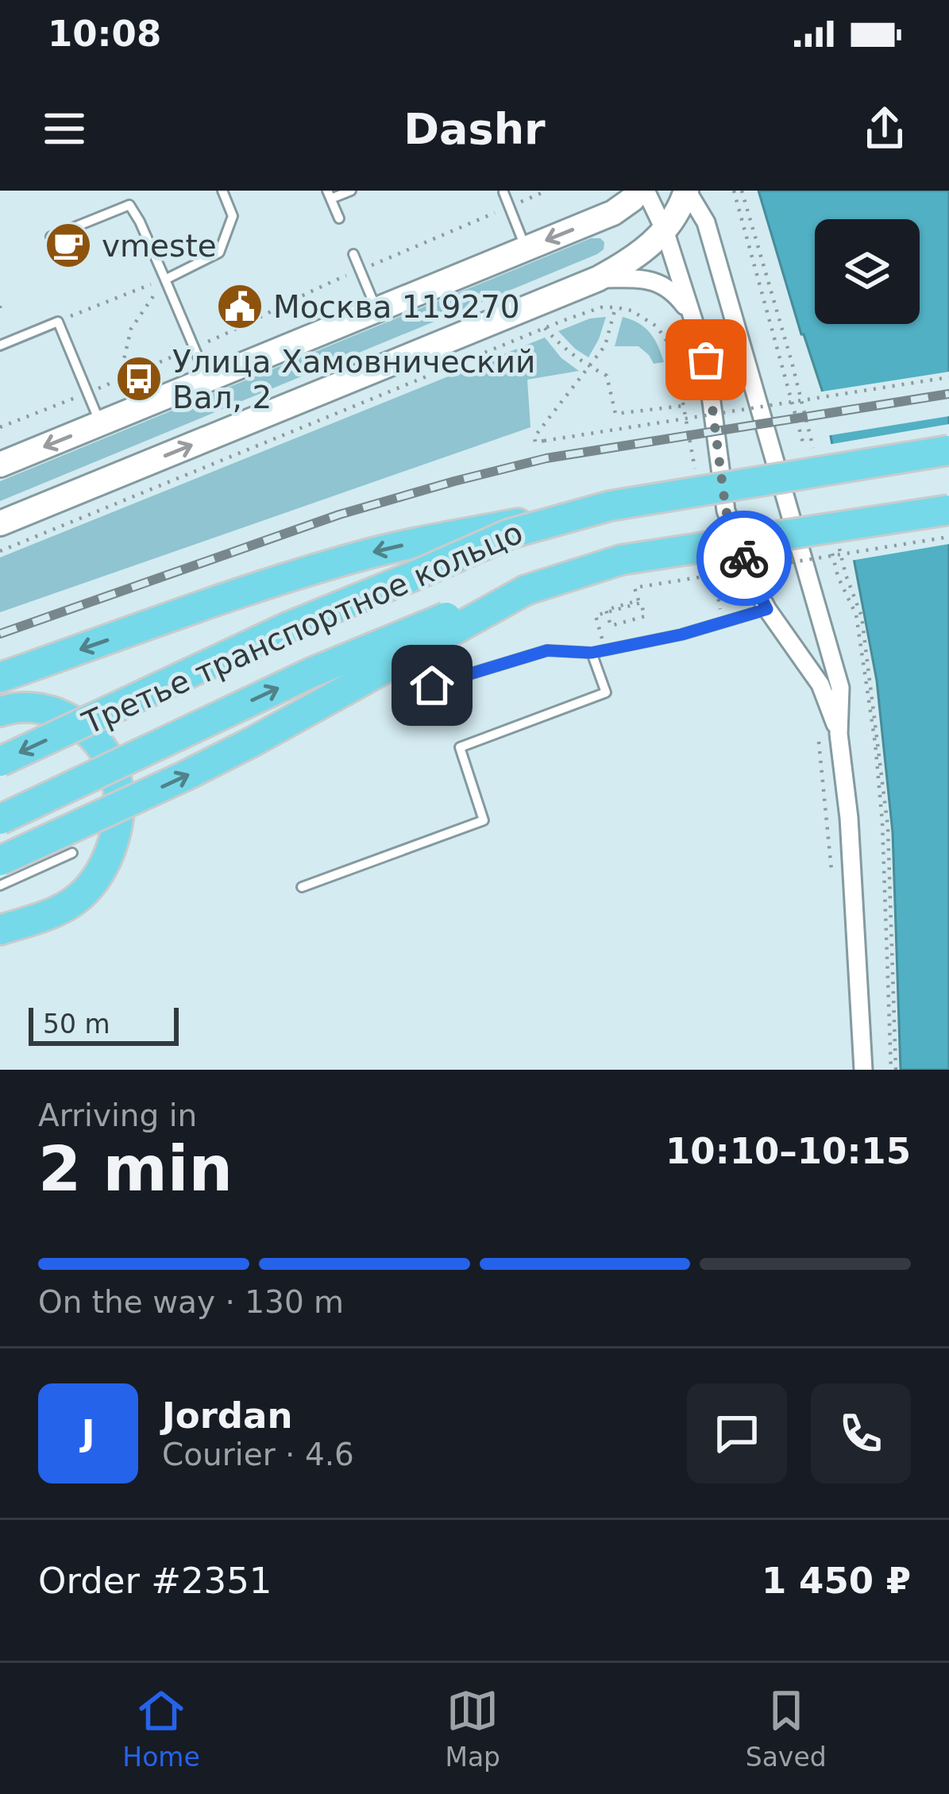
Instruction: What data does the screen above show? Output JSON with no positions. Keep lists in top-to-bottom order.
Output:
{
  "streets": {
    "main road": ["Третье транспортное кольцо"]
  },
  "places": {
    "cafe": ["vmeste"],
    "public building": ["Москва 119270"],
    "bus stop": ["Улица Хамовнический Вал, 2"]
  },
  "scale_bar": "50 m",
  "page": {
    "status": "10:08",
    "header": "Dashr",
    "scale": "50 m",
    "heading": ["2 min", "Arriving in", "10:10–10:15"],
    "panel": [
      "Jordan",
      "Courier · 4.6",
      "Order #2351",
      "1 450 ₽"
    ],
    "bar": "On the way · 130 m",
    "round": "J",
    "tabs": ["Home", "Map", "Saved"]
  }
}
